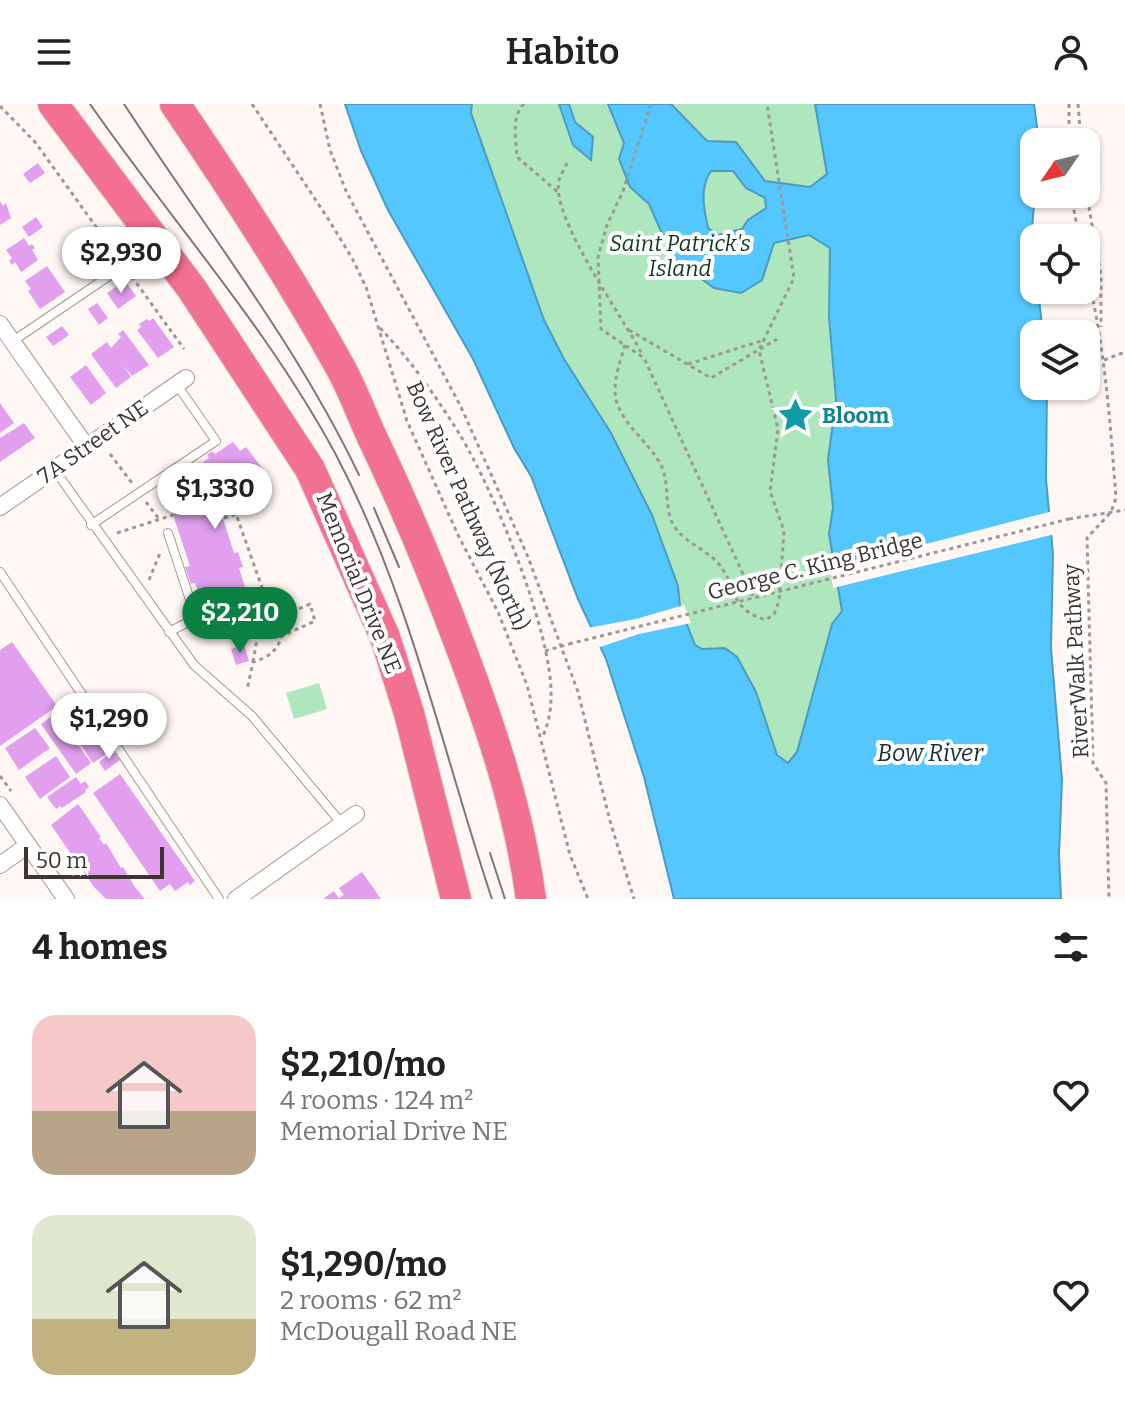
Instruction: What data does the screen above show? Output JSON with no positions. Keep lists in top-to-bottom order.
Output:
{
  "streets": {
    "highway": ["Memorial Drive NE"],
    "street": ["7A Street NE"],
    "path": ["Bow River Pathway (North)", "George C. King Bridge", "RiverWalk Pathway"]
  },
  "crossings": [
    ["Bow River Pathway (North)", "George C. King Bridge"],
    ["George C. King Bridge", "RiverWalk Pathway"]
  ],
  "water": ["Bow River"],
  "parks": ["Saint Patrick's Island"],
  "places": {
    "place": ["Bloom"]
  },
  "scale_bar": "50 m",
  "north": "bottom left",
  "page": {
    "header": "Habito",
    "price": [
      "$2,930",
      "$1,330",
      "$2,210",
      "$1,290"
    ],
    "scale": "50 m",
    "heading": "4 homes",
    "list": [
      {
        "name": "$2,210/mo",
        "note": "4 rooms · 124 m² · Memorial Drive NE"
      },
      {
        "name": "$1,290/mo",
        "note": "2 rooms · 62 m² · McDougall Road NE"
      }
    ]
  }
}
